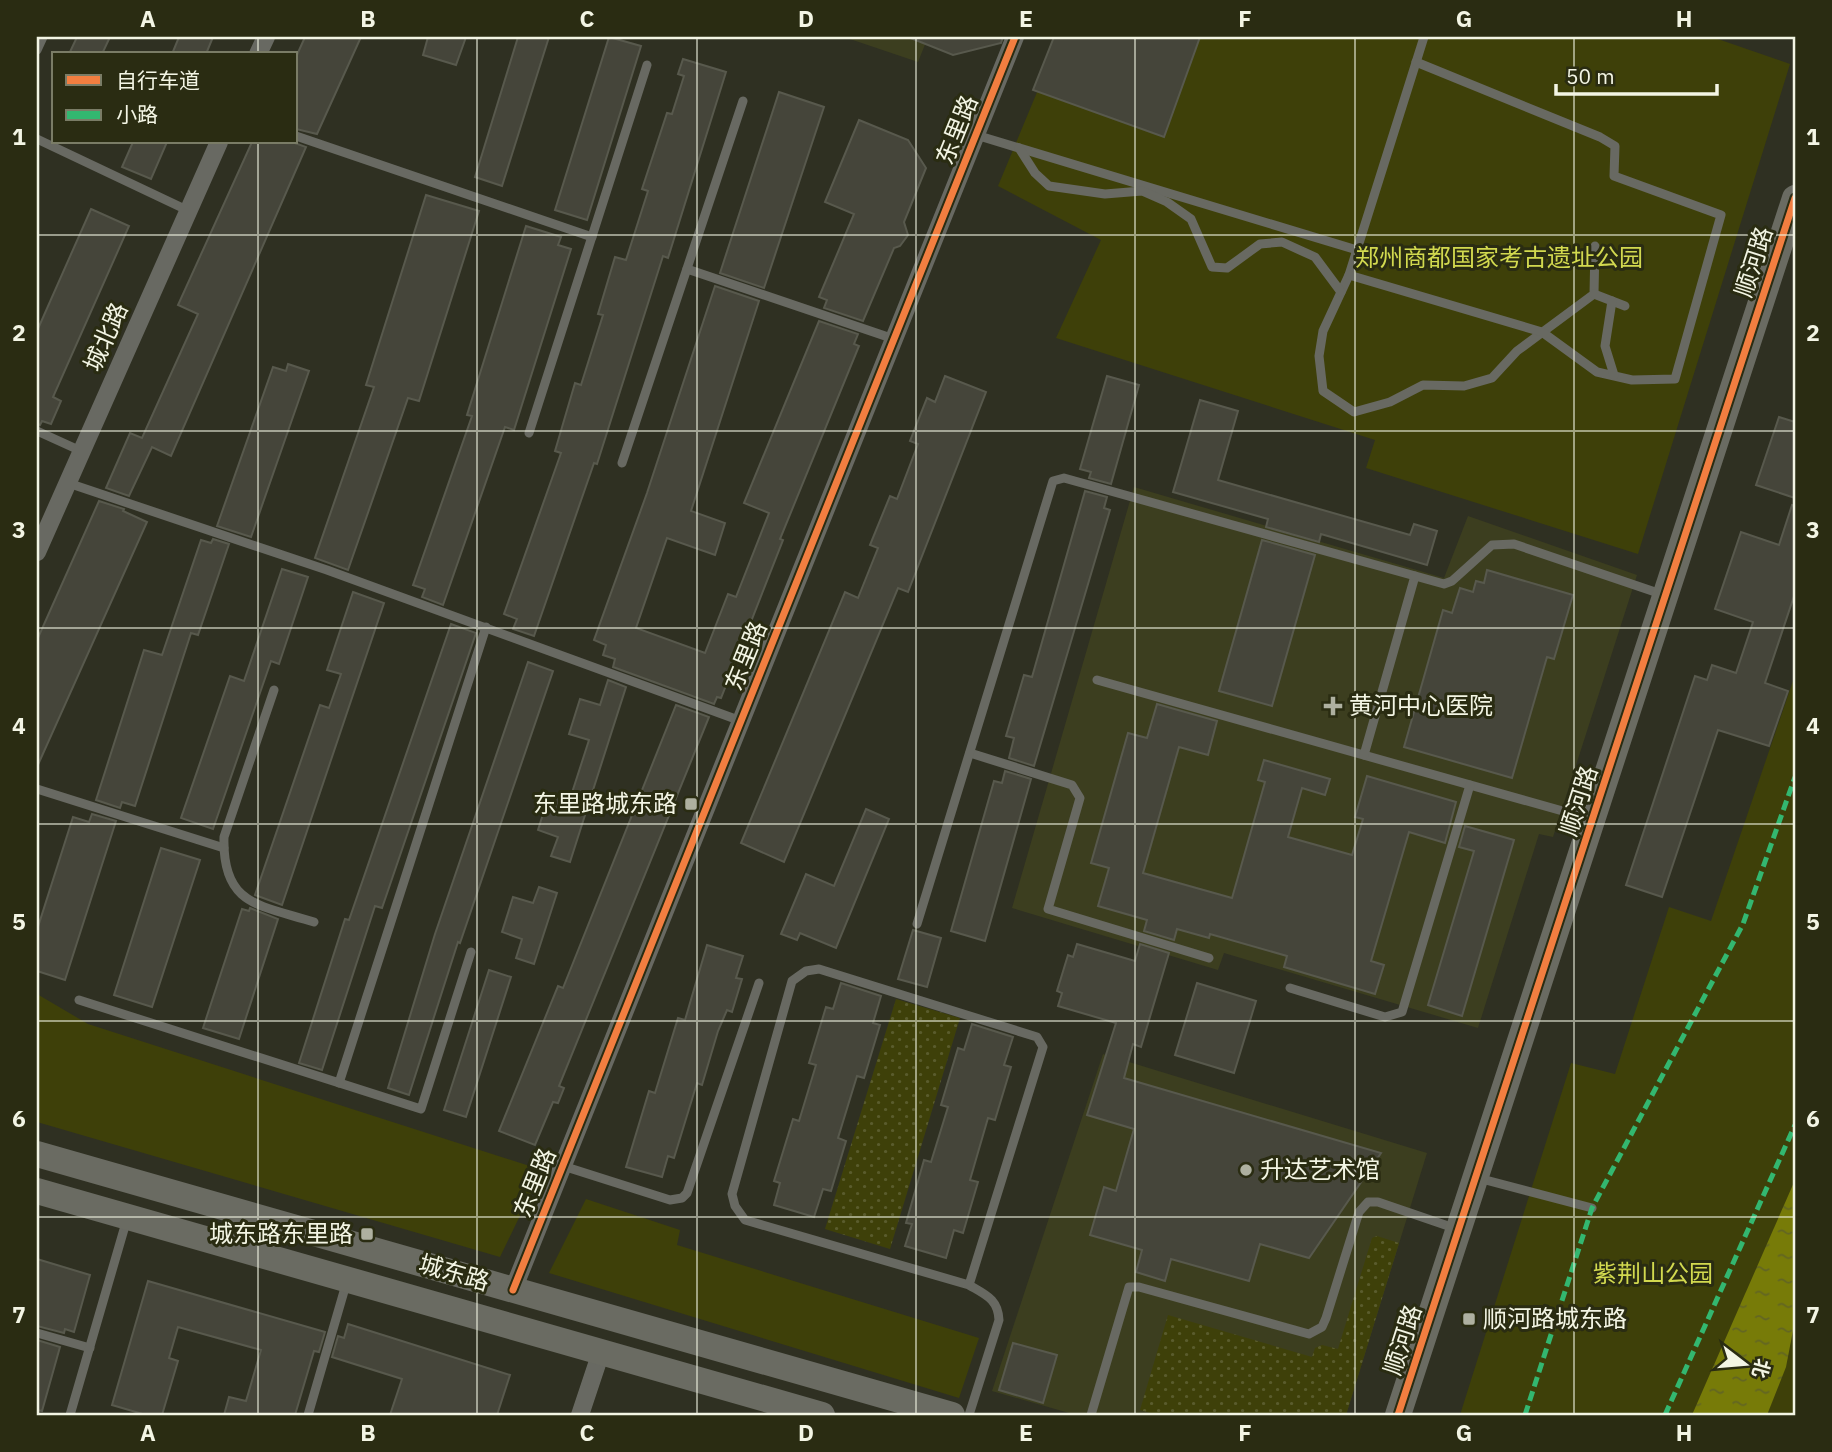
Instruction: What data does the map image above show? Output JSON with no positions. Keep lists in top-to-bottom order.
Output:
{
  "streets": {
    "main road": ["顺河路", "城东路"],
    "street": ["东里路", "城北路"]
  },
  "crossings": [
    ["东里路", "城东路"]
  ],
  "parks": ["郑州商都国家考古遗址公园", "紫荆山公园"],
  "places": {
    "health": ["黄河中心医院"],
    "transit": ["东里路城东路", "城东路东里路", "顺河路城东路"],
    "other": ["升达艺术馆"]
  },
  "legend": ["自行车道", "小路"],
  "scale_bar": "50 m",
  "north": "right",
  "grid": {
    "columns": [
      "A",
      "B",
      "C",
      "D",
      "E",
      "F",
      "G",
      "H"
    ],
    "rows": [
      "1",
      "2",
      "3",
      "4",
      "5",
      "6",
      "7"
    ]
  }
}
